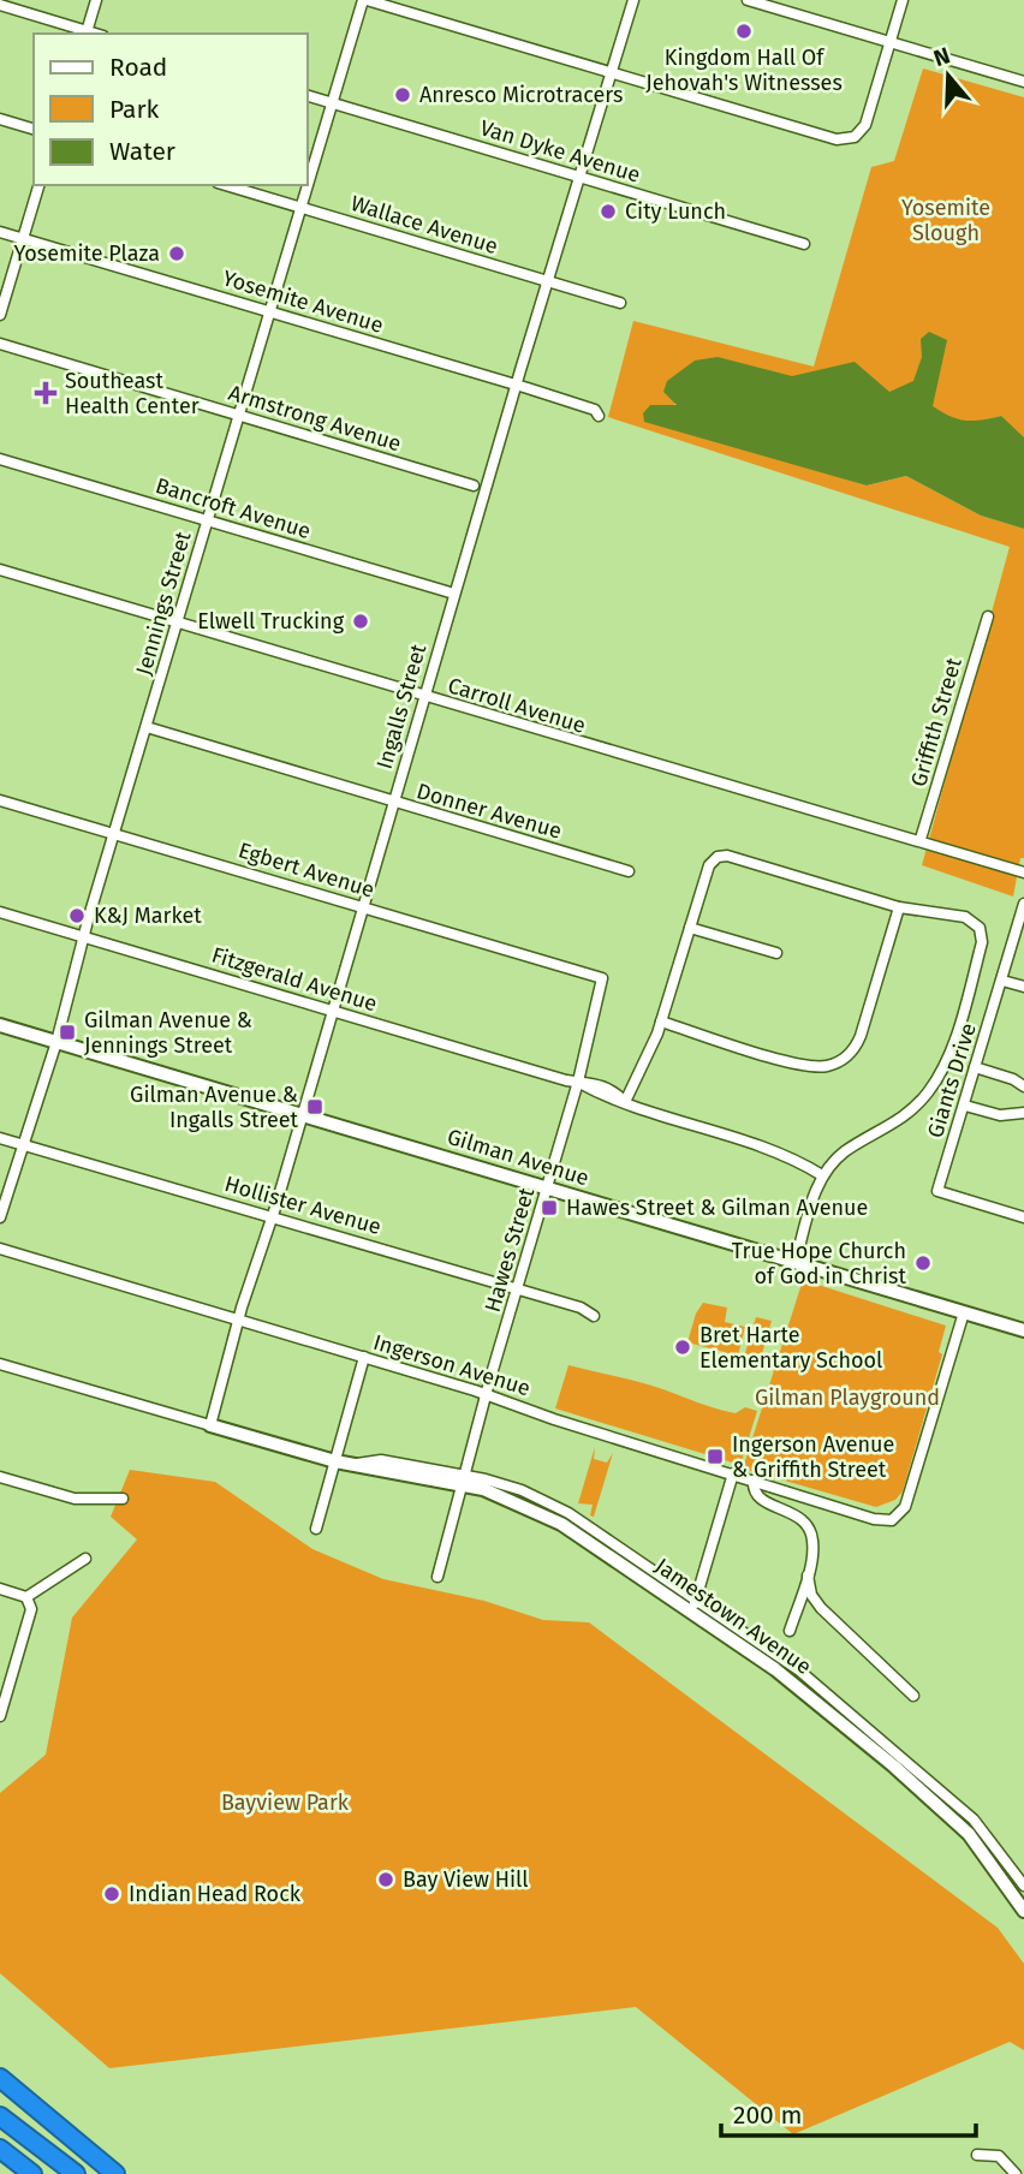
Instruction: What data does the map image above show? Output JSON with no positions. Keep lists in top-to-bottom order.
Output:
{
  "streets": {
    "street": [
      "Van Dyke Avenue",
      "Wallace Avenue",
      "Yosemite Avenue",
      "Armstrong Avenue",
      "Bancroft Avenue",
      "Jennings Street",
      "Carroll Avenue",
      "Ingalls Street",
      "Griffith Street",
      "Donner Avenue",
      "Egbert Avenue",
      "Fitzgerald Avenue",
      "Giants Drive",
      "Gilman Avenue",
      "Hollister Avenue",
      "Hawes Street",
      "Ingerson Avenue",
      "Jamestown Avenue"
    ]
  },
  "crossings": [
    ["Van Dyke Avenue", "Jennings Street"],
    ["Van Dyke Avenue", "Ingalls Street"],
    ["Wallace Avenue", "Jennings Street"],
    ["Wallace Avenue", "Ingalls Street"],
    ["Yosemite Avenue", "Jennings Street"],
    ["Yosemite Avenue", "Ingalls Street"],
    ["Armstrong Avenue", "Jennings Street"],
    ["Bancroft Avenue", "Jennings Street"],
    ["Bancroft Avenue", "Ingalls Street"],
    ["Jennings Street", "Carroll Avenue"],
    ["Jennings Street", "Donner Avenue"],
    ["Jennings Street", "Egbert Avenue"],
    ["Jennings Street", "Fitzgerald Avenue"],
    ["Jennings Street", "Gilman Avenue"],
    ["Jennings Street", "Hollister Avenue"],
    ["Carroll Avenue", "Ingalls Street"],
    ["Carroll Avenue", "Griffith Street"],
    ["Ingalls Street", "Donner Avenue"],
    ["Ingalls Street", "Egbert Avenue"],
    ["Ingalls Street", "Fitzgerald Avenue"],
    ["Ingalls Street", "Gilman Avenue"],
    ["Ingalls Street", "Hollister Avenue"],
    ["Ingalls Street", "Ingerson Avenue"],
    ["Ingalls Street", "Jamestown Avenue"],
    ["Egbert Avenue", "Hawes Street"],
    ["Fitzgerald Avenue", "Hawes Street"],
    ["Gilman Avenue", "Hawes Street"],
    ["Gilman Avenue", "Ingerson Avenue"],
    ["Hollister Avenue", "Hawes Street"],
    ["Hawes Street", "Ingerson Avenue"],
    ["Hawes Street", "Jamestown Avenue"]
  ],
  "parks": ["Yosemite Slough", "Gilman Playground", "Bayview Park"],
  "places": {
    "other": [
      "Kingdom Hall Of Jehovah's Witnesses",
      "Anresco Microtracers",
      "City Lunch",
      "Yosemite Plaza",
      "Elwell Trucking",
      "K&J Market",
      "True Hope Church of God in Christ",
      "Bret Harte Elementary School",
      "Bay View Hill",
      "Indian Head Rock"
    ],
    "health": ["Southeast Health Center"],
    "transit": [
      "Gilman Avenue & Jennings Street",
      "Gilman Avenue & Ingalls Street",
      "Hawes Street & Gilman Avenue",
      "Ingerson Avenue & Griffith Street"
    ]
  },
  "legend": ["Road", "Park", "Water"],
  "scale_bar": "200 m",
  "north": "top"
}
